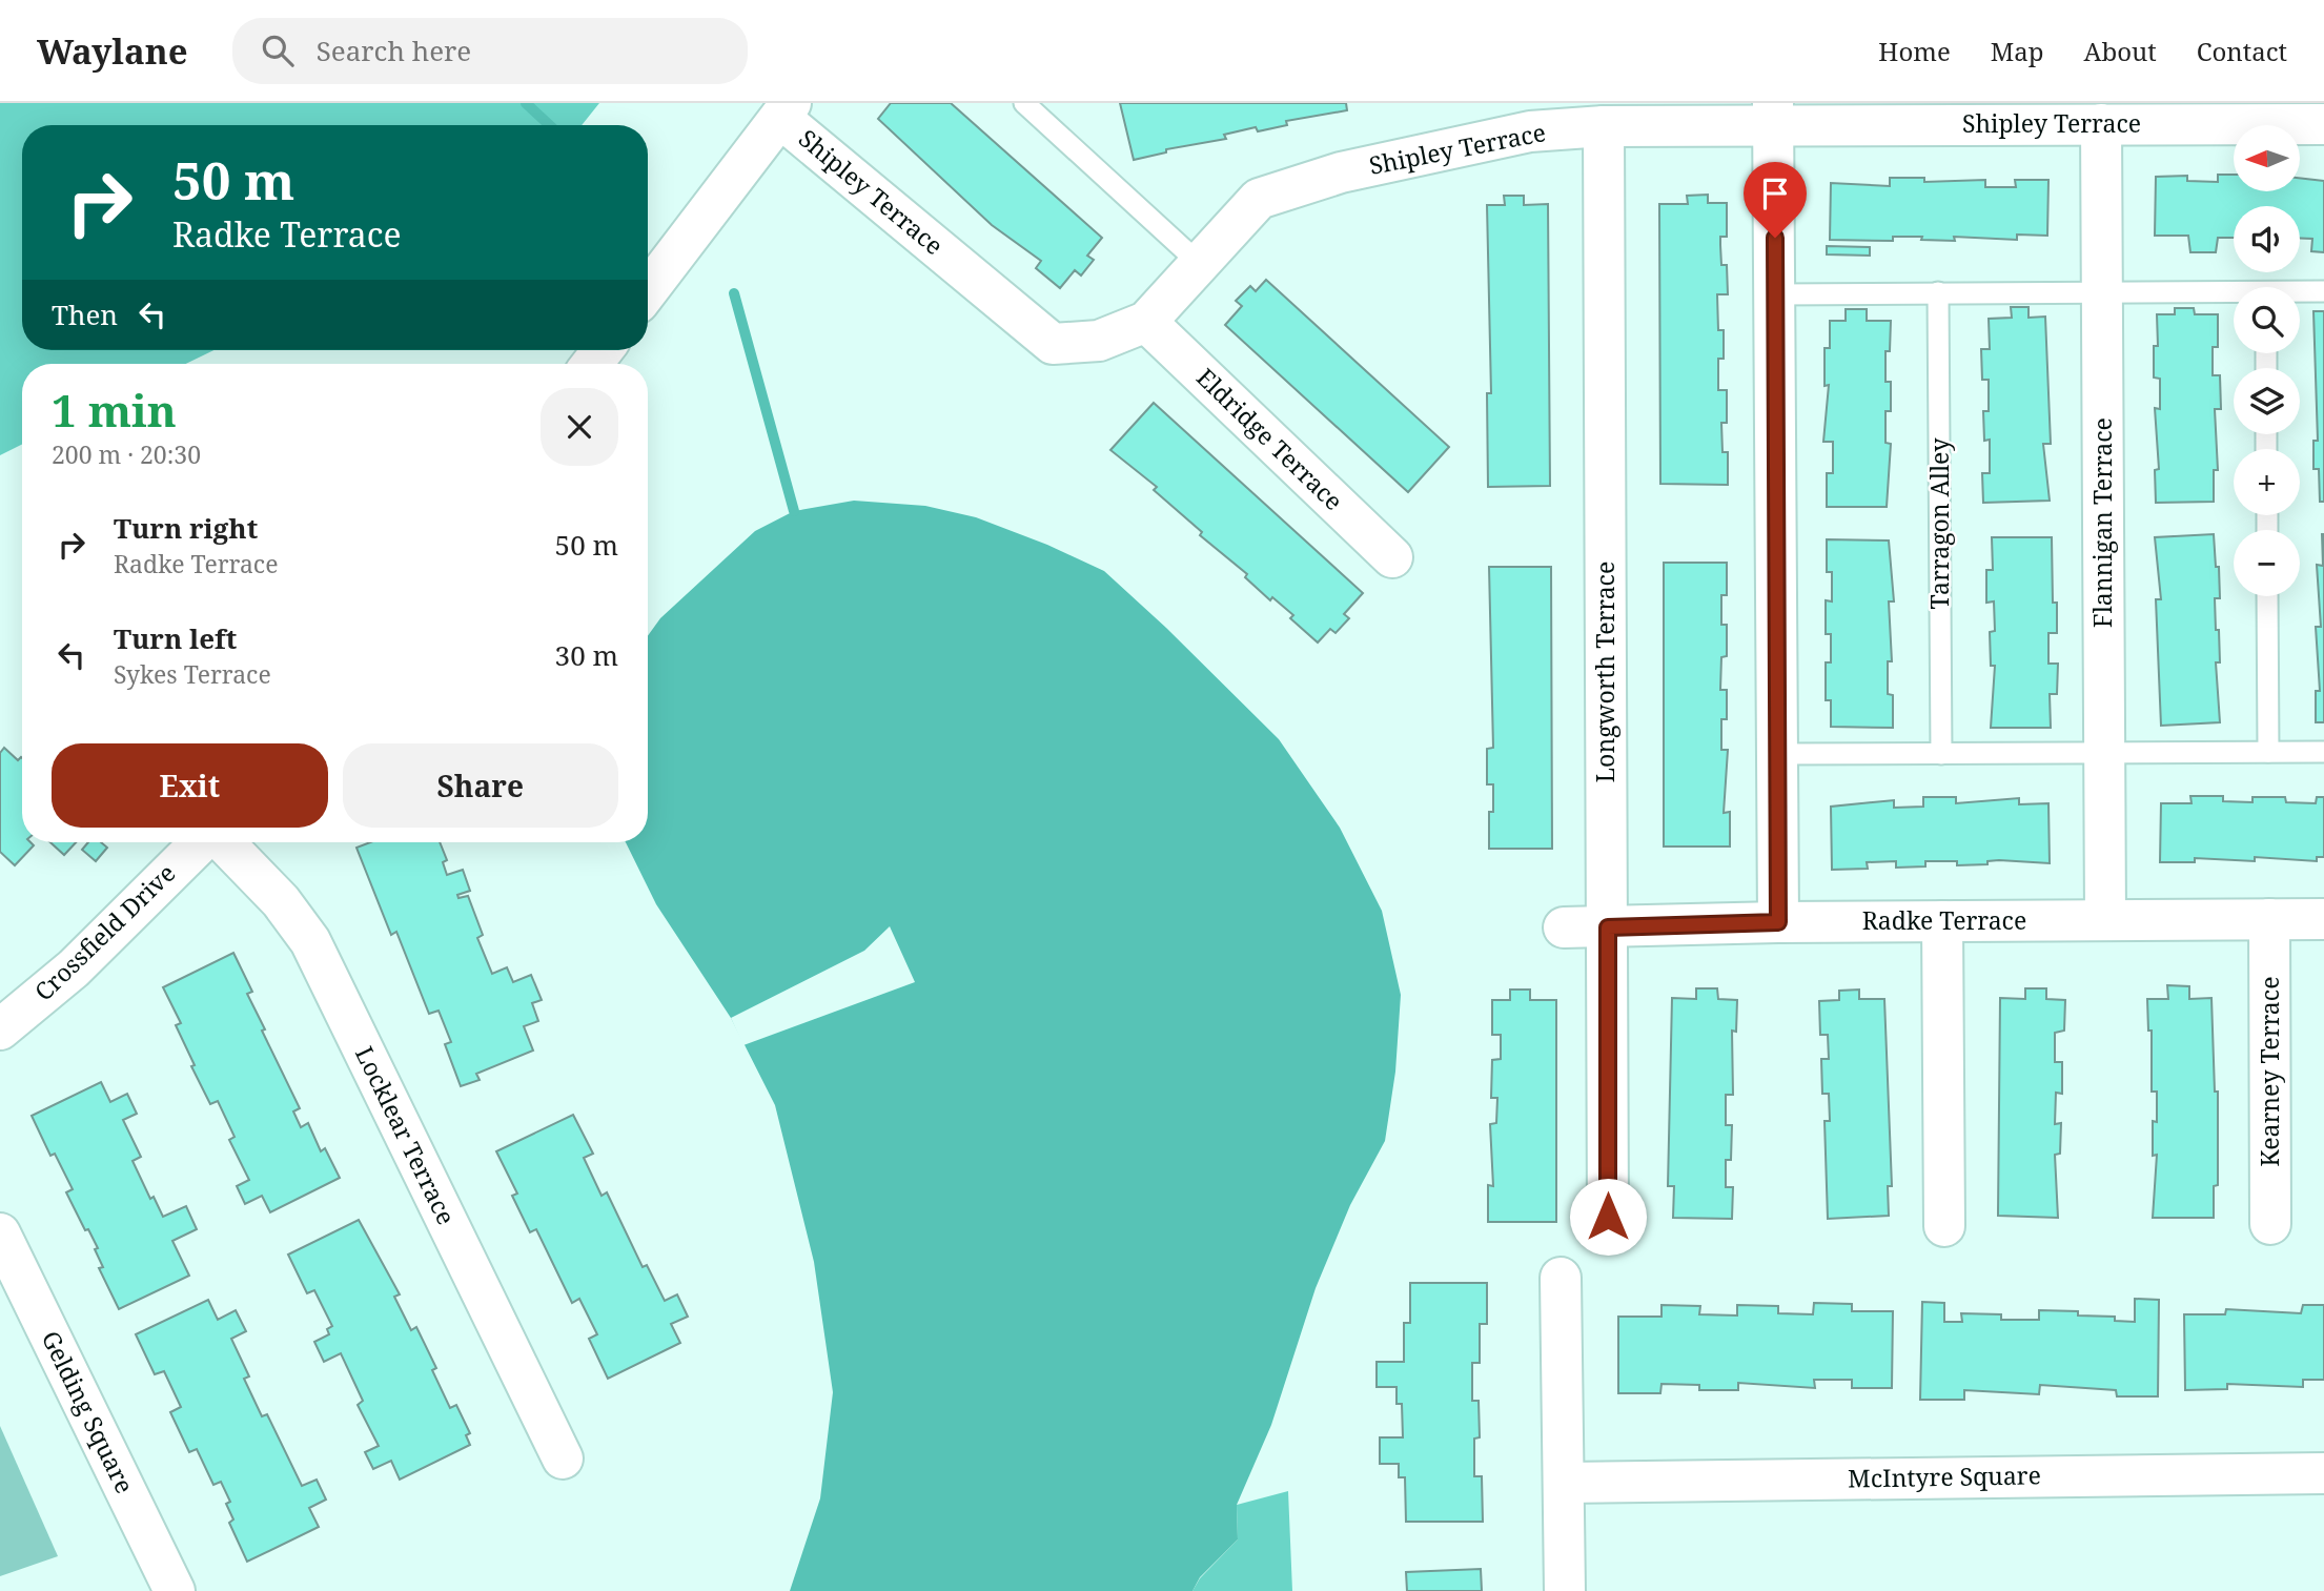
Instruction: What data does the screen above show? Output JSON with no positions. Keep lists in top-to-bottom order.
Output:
{
  "streets": {
    "street": [
      "Shipley Terrace",
      "Eldridge Terrace",
      "Flannigan Terrace",
      "Longworth Terrace",
      "Radke Terrace",
      "Crossfield Drive",
      "Kearney Terrace",
      "Locklear Terrace",
      "Gelding Square",
      "McIntyre Square"
    ],
    "lane": ["Tarragon Alley"]
  },
  "crossings": [
    ["Shipley Terrace", "Eldridge Terrace"],
    ["Shipley Terrace", "Flannigan Terrace"],
    ["Shipley Terrace", "Longworth Terrace"],
    ["Flannigan Terrace", "Radke Terrace"],
    ["Longworth Terrace", "Radke Terrace"],
    ["Radke Terrace", "Kearney Terrace"]
  ],
  "north": "left",
  "page": {
    "header": "Waylane",
    "search": "Search here",
    "nav": [
      "Home",
      "Map",
      "About",
      "Contact"
    ],
    "map_buttons": ["+", "−"],
    "turn": ["50 m", "Radke Terrace"],
    "then": "Then",
    "heading": ["1 min", "200 m · 20:30"],
    "list": [
      {
        "name": "Turn right",
        "note": "Radke Terrace",
        "value": "50 m"
      },
      {
        "name": "Turn left",
        "note": "Sykes Terrace",
        "value": "30 m"
      }
    ],
    "buttons": ["Exit", "Share"]
  }
}
